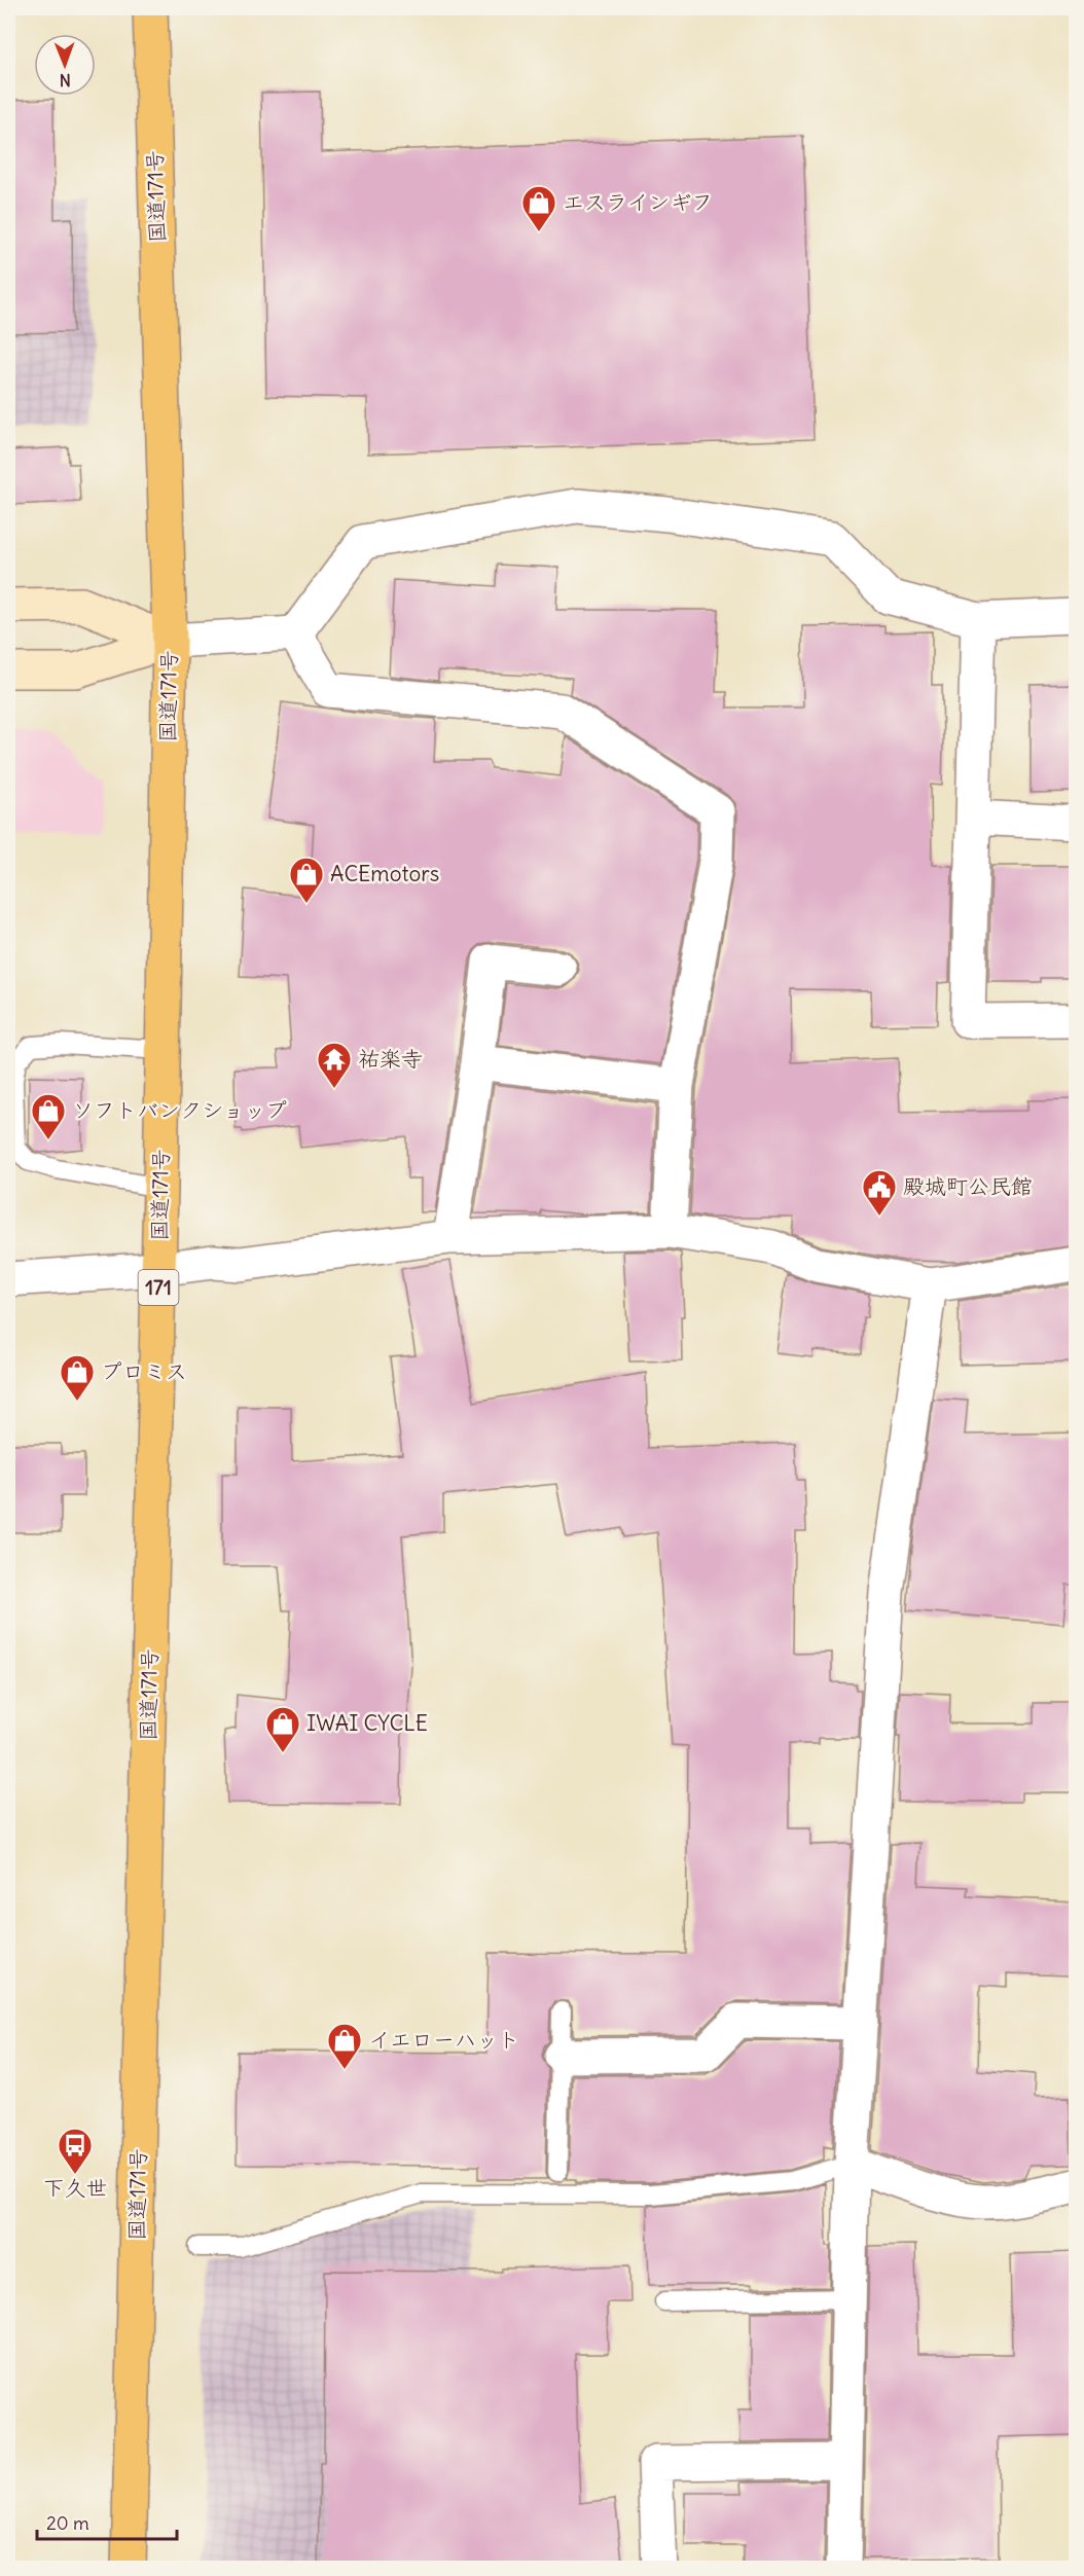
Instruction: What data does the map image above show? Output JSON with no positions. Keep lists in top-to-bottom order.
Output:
{
  "streets": {
    "highway": ["国道171号", "171"]
  },
  "places": {
    "shop": [
      "エスラインギフ",
      "ACEmotors",
      "ソフトバンクショップ",
      "プロミス",
      "IWAI CYCLE",
      "イエローハット"
    ],
    "temple": ["祐楽寺"],
    "public building": ["殿城町公民館"],
    "bus stop": ["下久世"]
  },
  "scale_bar": "20 m",
  "north": "bottom"
}
